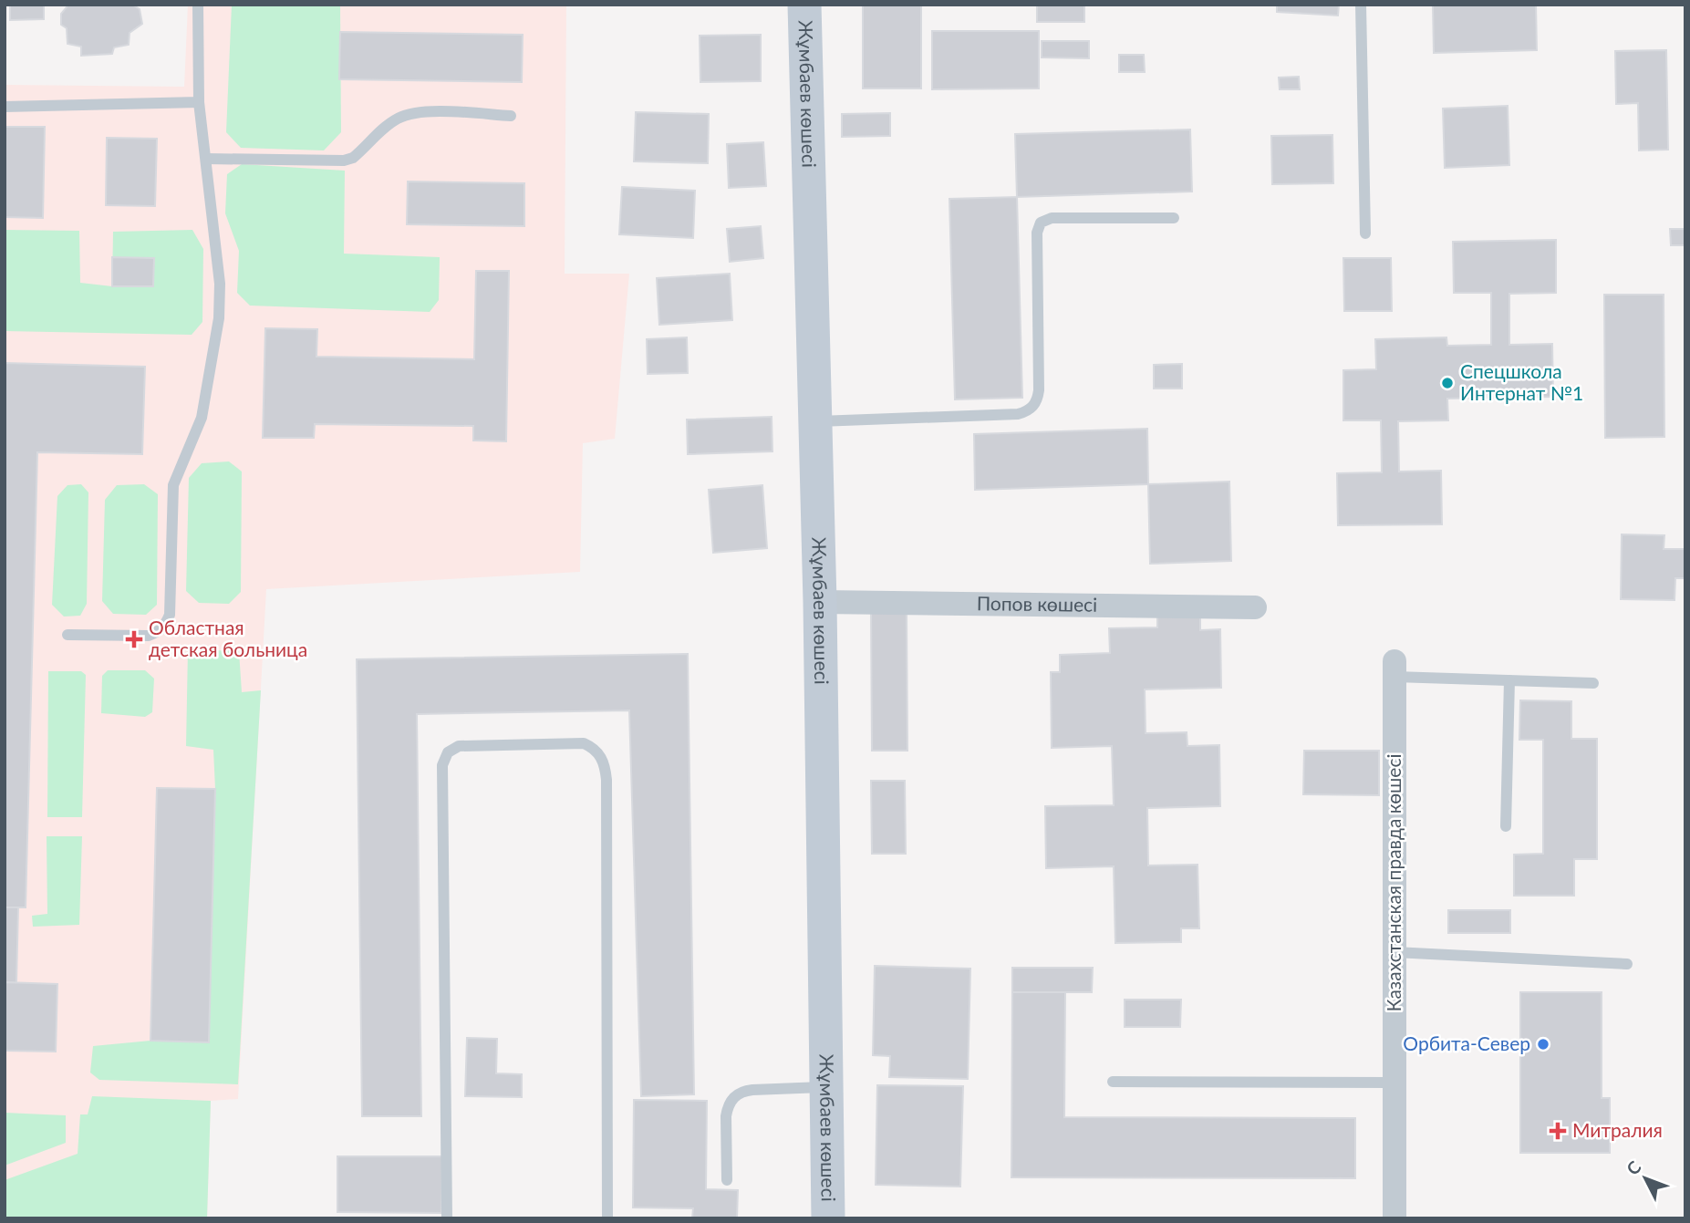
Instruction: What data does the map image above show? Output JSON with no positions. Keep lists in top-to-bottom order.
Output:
{
  "streets": {
    "street": ["Жұмбаев көшесі", "Попов көшесі", "Казахстанская правда көшесі"]
  },
  "crossings": [
    ["Жұмбаев көшесі", "Попов көшесі"]
  ],
  "places": {
    "other": ["Спецшкола Интернат №1", "Орбита-Север"],
    "health": ["Областная детская больница", "Митралия"]
  },
  "north": "top left"
}
